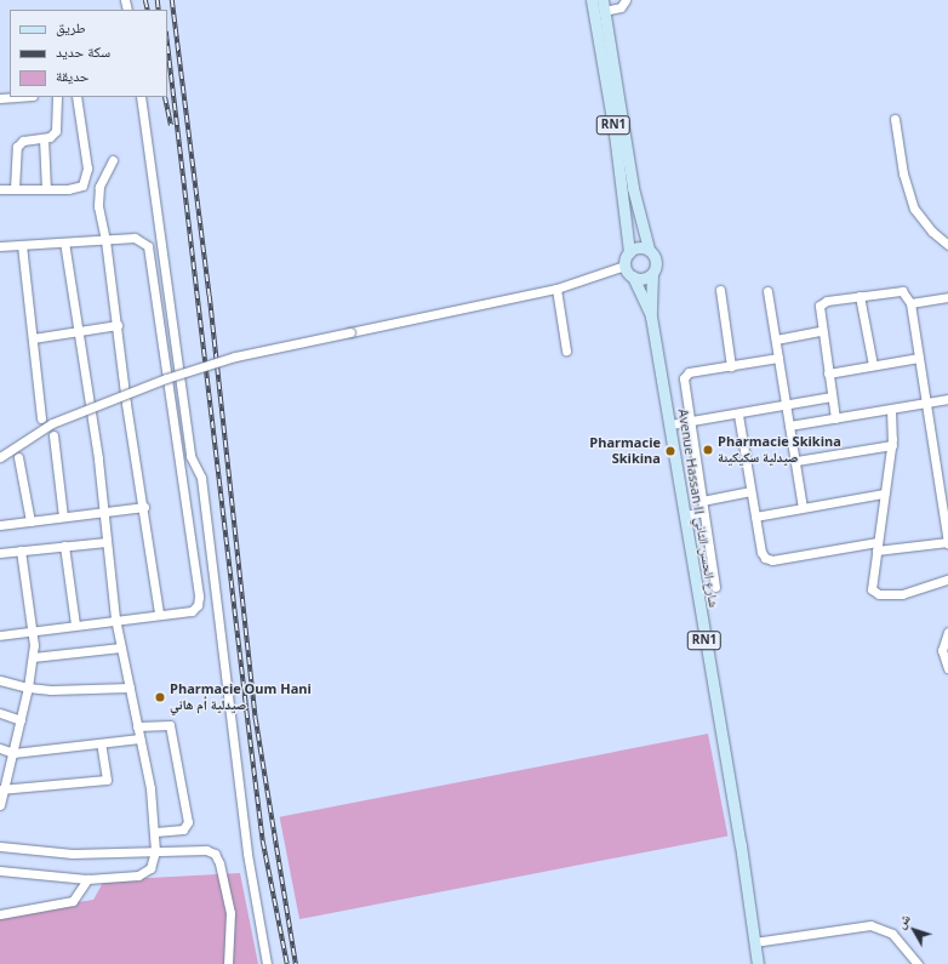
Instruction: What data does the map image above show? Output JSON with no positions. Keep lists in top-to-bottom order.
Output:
{
  "streets": {
    "main road": ["RN1", "Avenue Hassan II شارع الحسن الثاني"]
  },
  "crossings": [
    ["RN1", "Avenue Hassan II شارع الحسن الثاني"]
  ],
  "places": ["Pharmacie Skikina صيدلية سكيكينة", "Pharmacie Skikina", "Pharmacie Oum Hani صيدلية أم هاني"],
  "legend": ["طريق", "سكة حديد", "حديقة"],
  "north": "top left"
}
